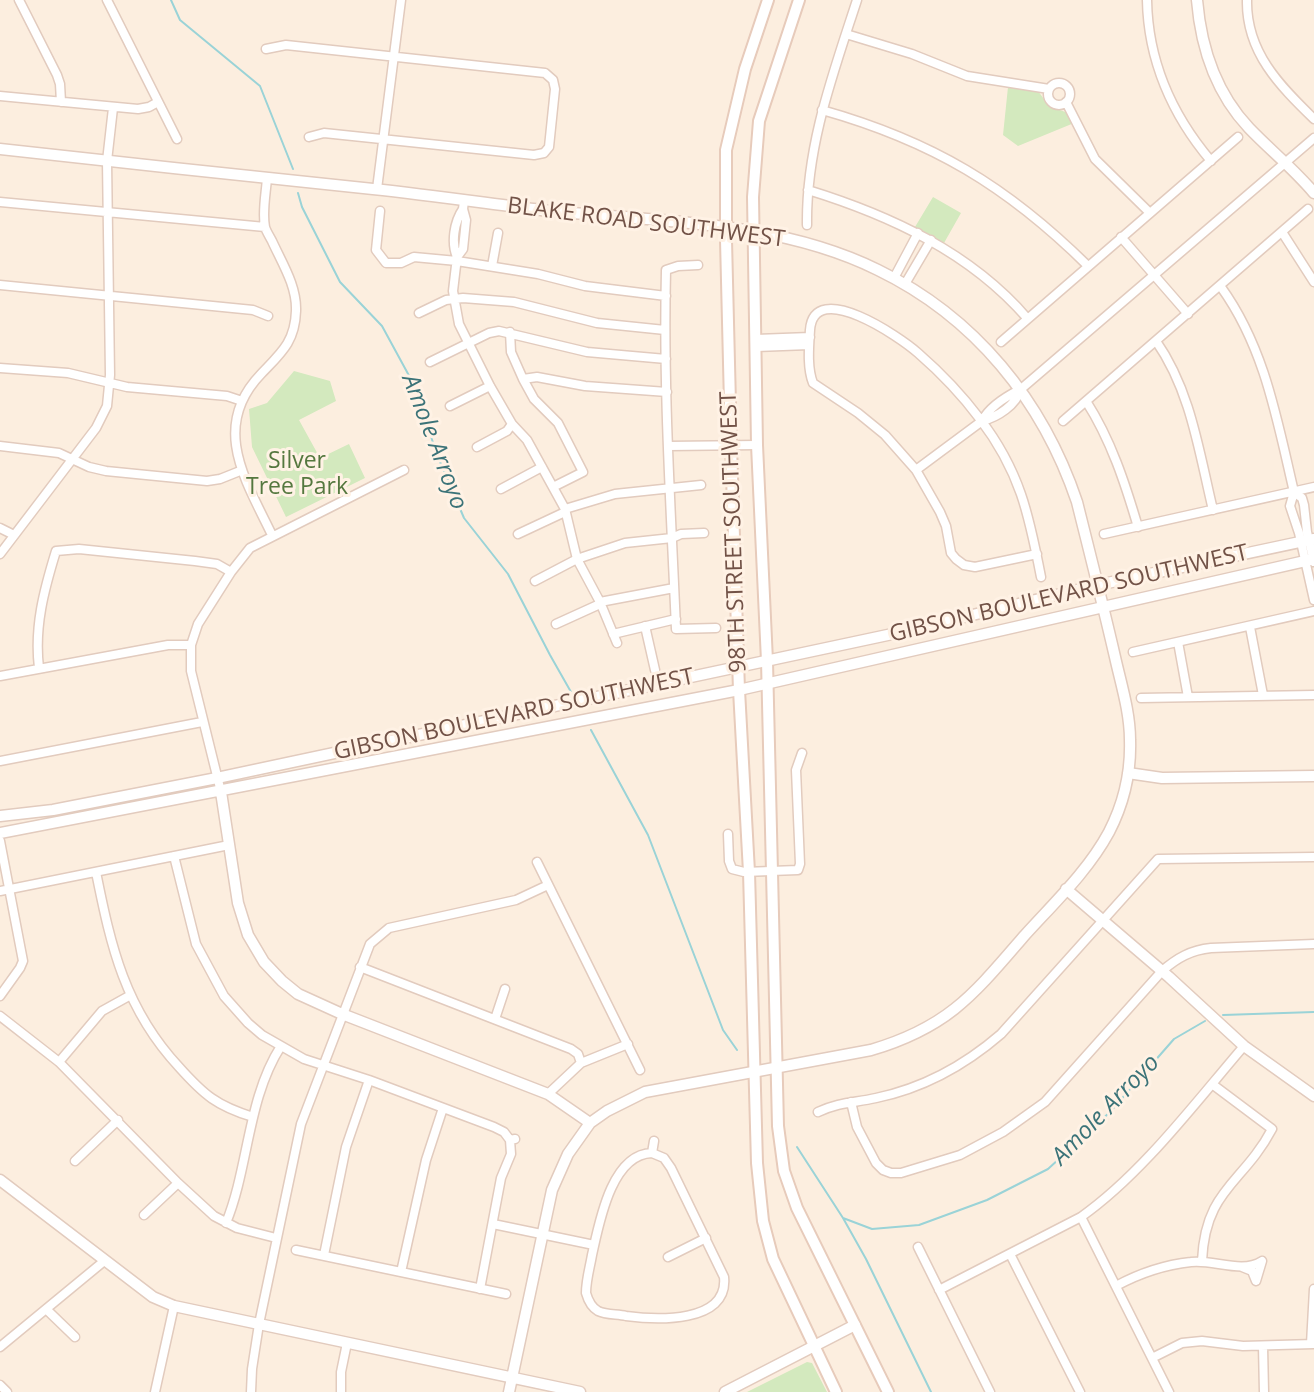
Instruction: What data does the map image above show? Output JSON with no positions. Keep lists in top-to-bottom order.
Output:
{
  "streets": {
    "main road": ["98TH STREET SOUTHWEST"],
    "street": ["BLAKE ROAD SOUTHWEST", "GIBSON BOULEVARD SOUTHWEST"]
  },
  "crossings": [
    ["BLAKE ROAD SOUTHWEST", "98TH STREET SOUTHWEST"],
    ["BLAKE ROAD SOUTHWEST", "GIBSON BOULEVARD SOUTHWEST"],
    ["98TH STREET SOUTHWEST", "GIBSON BOULEVARD SOUTHWEST"]
  ],
  "water": ["Amole Arroyo"],
  "parks": ["Silver Tree Park"]
}
